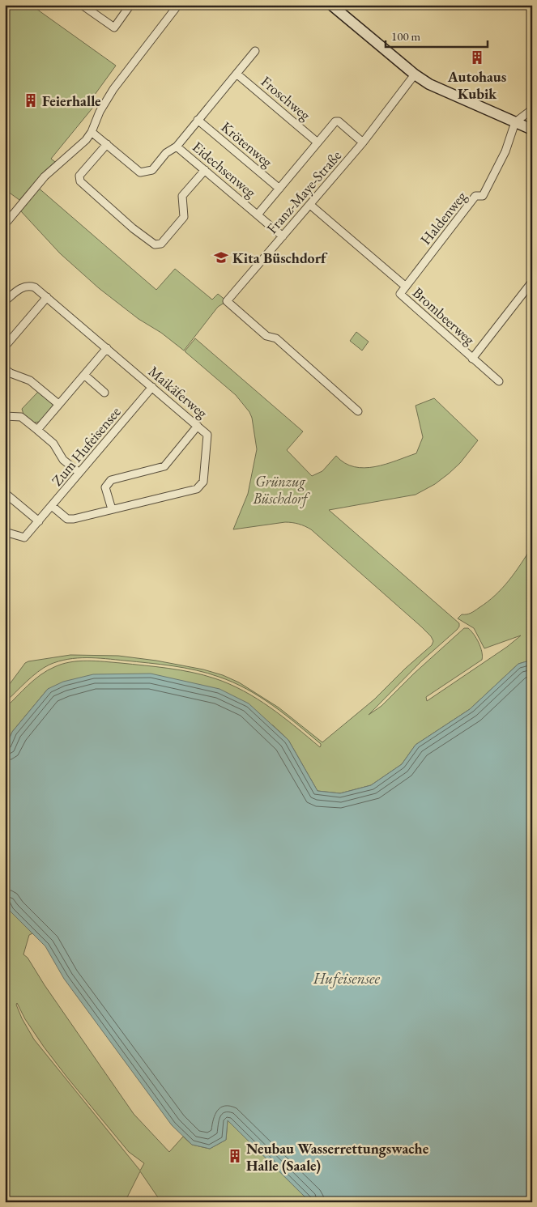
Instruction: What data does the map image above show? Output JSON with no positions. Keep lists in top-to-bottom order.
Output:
{
  "streets": {
    "street": [
      "Froschweg",
      "Krötenweg",
      "Eidechsenweg",
      "Franz-Maye-Straße",
      "Haldenweg",
      "Brombeerweg",
      "Maikäferweg",
      "Zum Hufeisensee"
    ]
  },
  "crossings": [
    ["Eidechsenweg", "Franz-Maye-Straße"],
    ["Franz-Maye-Straße", "Brombeerweg"],
    ["Haldenweg", "Brombeerweg"],
    ["Maikäferweg", "Zum Hufeisensee"]
  ],
  "water": ["Hufeisensee"],
  "parks": ["Grünzug Büschdorf"],
  "places": {
    "building": ["Autohaus Kubik", "Feierhalle", "Neubau Wasserrettungswache Halle (Saale)"],
    "school or university": ["Kita Büschdorf"]
  },
  "scale_bar": "100 m"
}
